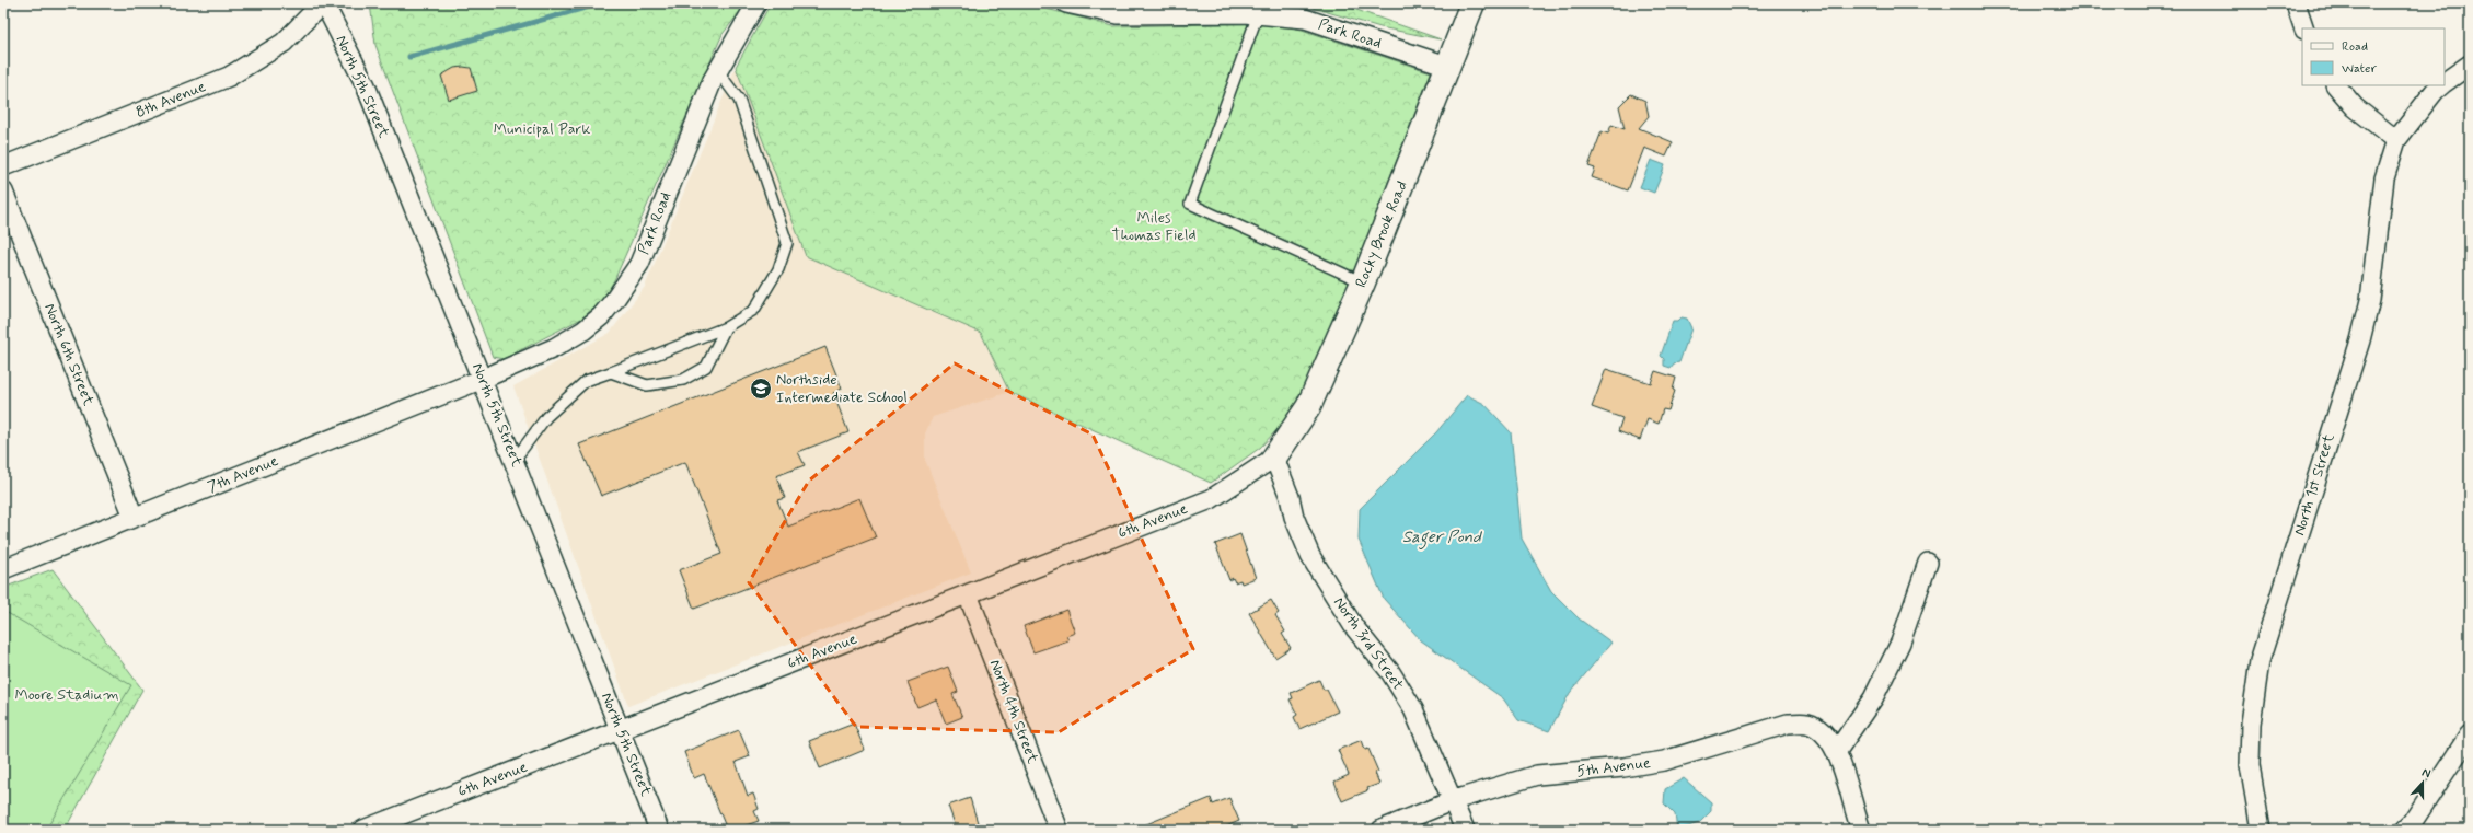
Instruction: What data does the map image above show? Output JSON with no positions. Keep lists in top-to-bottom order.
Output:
{
  "streets": {
    "street": [
      "Park Road",
      "North 5th Street",
      "8th Avenue",
      "Rocky Brook Road",
      "North 6th Street",
      "7th Avenue",
      "North 1st Street",
      "6th Avenue",
      "North 3rd Street",
      "North 4th Street",
      "5th Avenue"
    ]
  },
  "crossings": [
    ["Park Road", "North 5th Street"],
    ["Park Road", "Rocky Brook Road"],
    ["Park Road", "7th Avenue"],
    ["North 5th Street", "8th Avenue"],
    ["North 5th Street", "7th Avenue"],
    ["North 5th Street", "6th Avenue"],
    ["Rocky Brook Road", "6th Avenue"],
    ["Rocky Brook Road", "North 3rd Street"],
    ["North 6th Street", "7th Avenue"],
    ["6th Avenue", "North 3rd Street"],
    ["6th Avenue", "North 4th Street"],
    ["North 3rd Street", "5th Avenue"]
  ],
  "water": ["Sager Pond"],
  "parks": ["Municipal Park", "Miles Thomas Field", "Moore Stadium"],
  "places": {
    "school or university": ["Northside Intermediate School"]
  },
  "legend": ["Road", "Water"],
  "north": "top"
}
